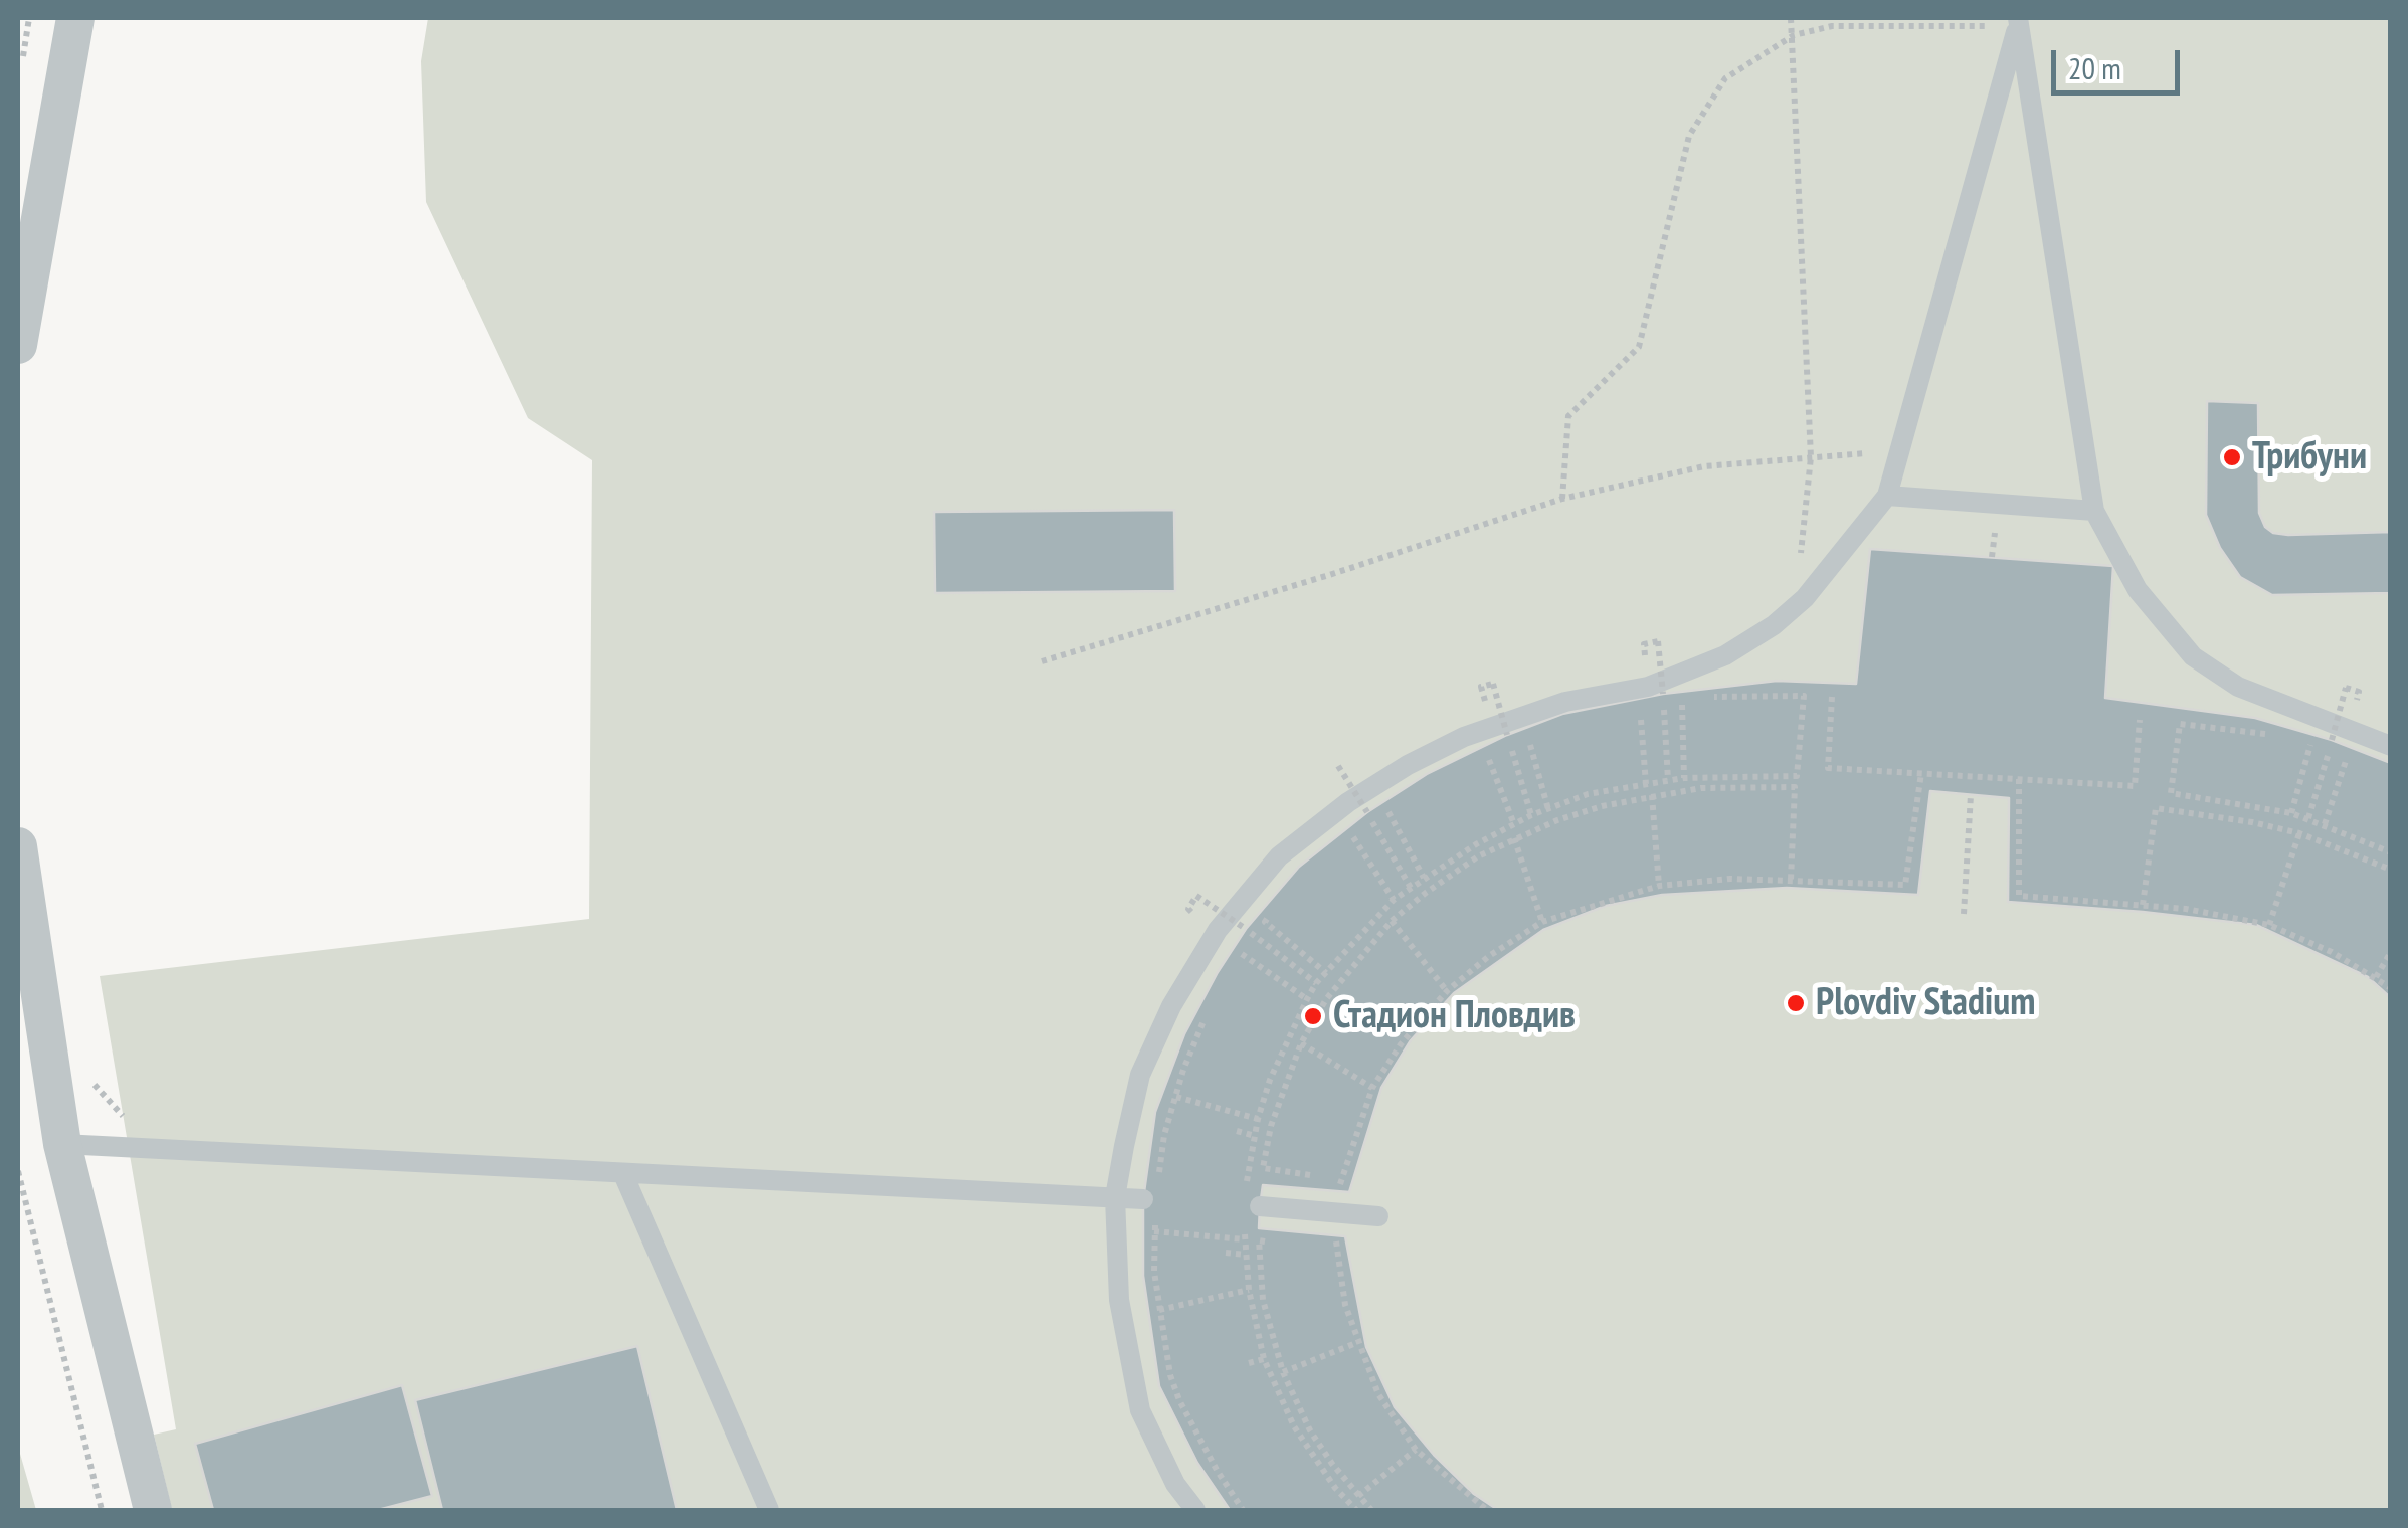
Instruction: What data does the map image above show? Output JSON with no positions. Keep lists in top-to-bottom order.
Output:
{
  "places": ["Трибуни", "Plovdiv Stadium", "Стадион Пловдив"],
  "scale_bar": "20 m"
}
